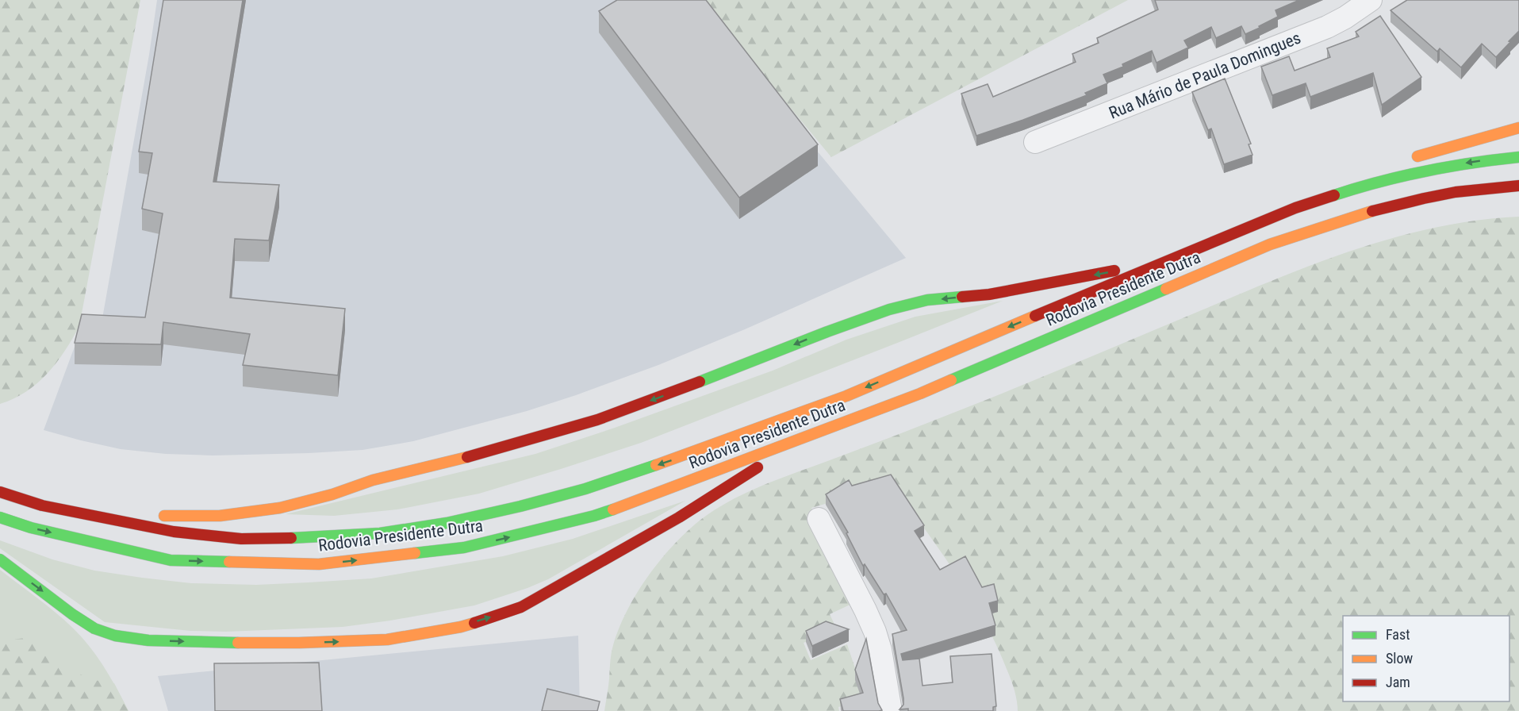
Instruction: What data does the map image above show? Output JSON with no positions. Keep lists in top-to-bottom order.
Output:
{
  "streets": {
    "highway": ["Rodovia Presidente Dutra"],
    "street": ["Rua Mário de Paula Domingues"]
  },
  "legend": ["Fast", "Slow", "Jam"]
}
